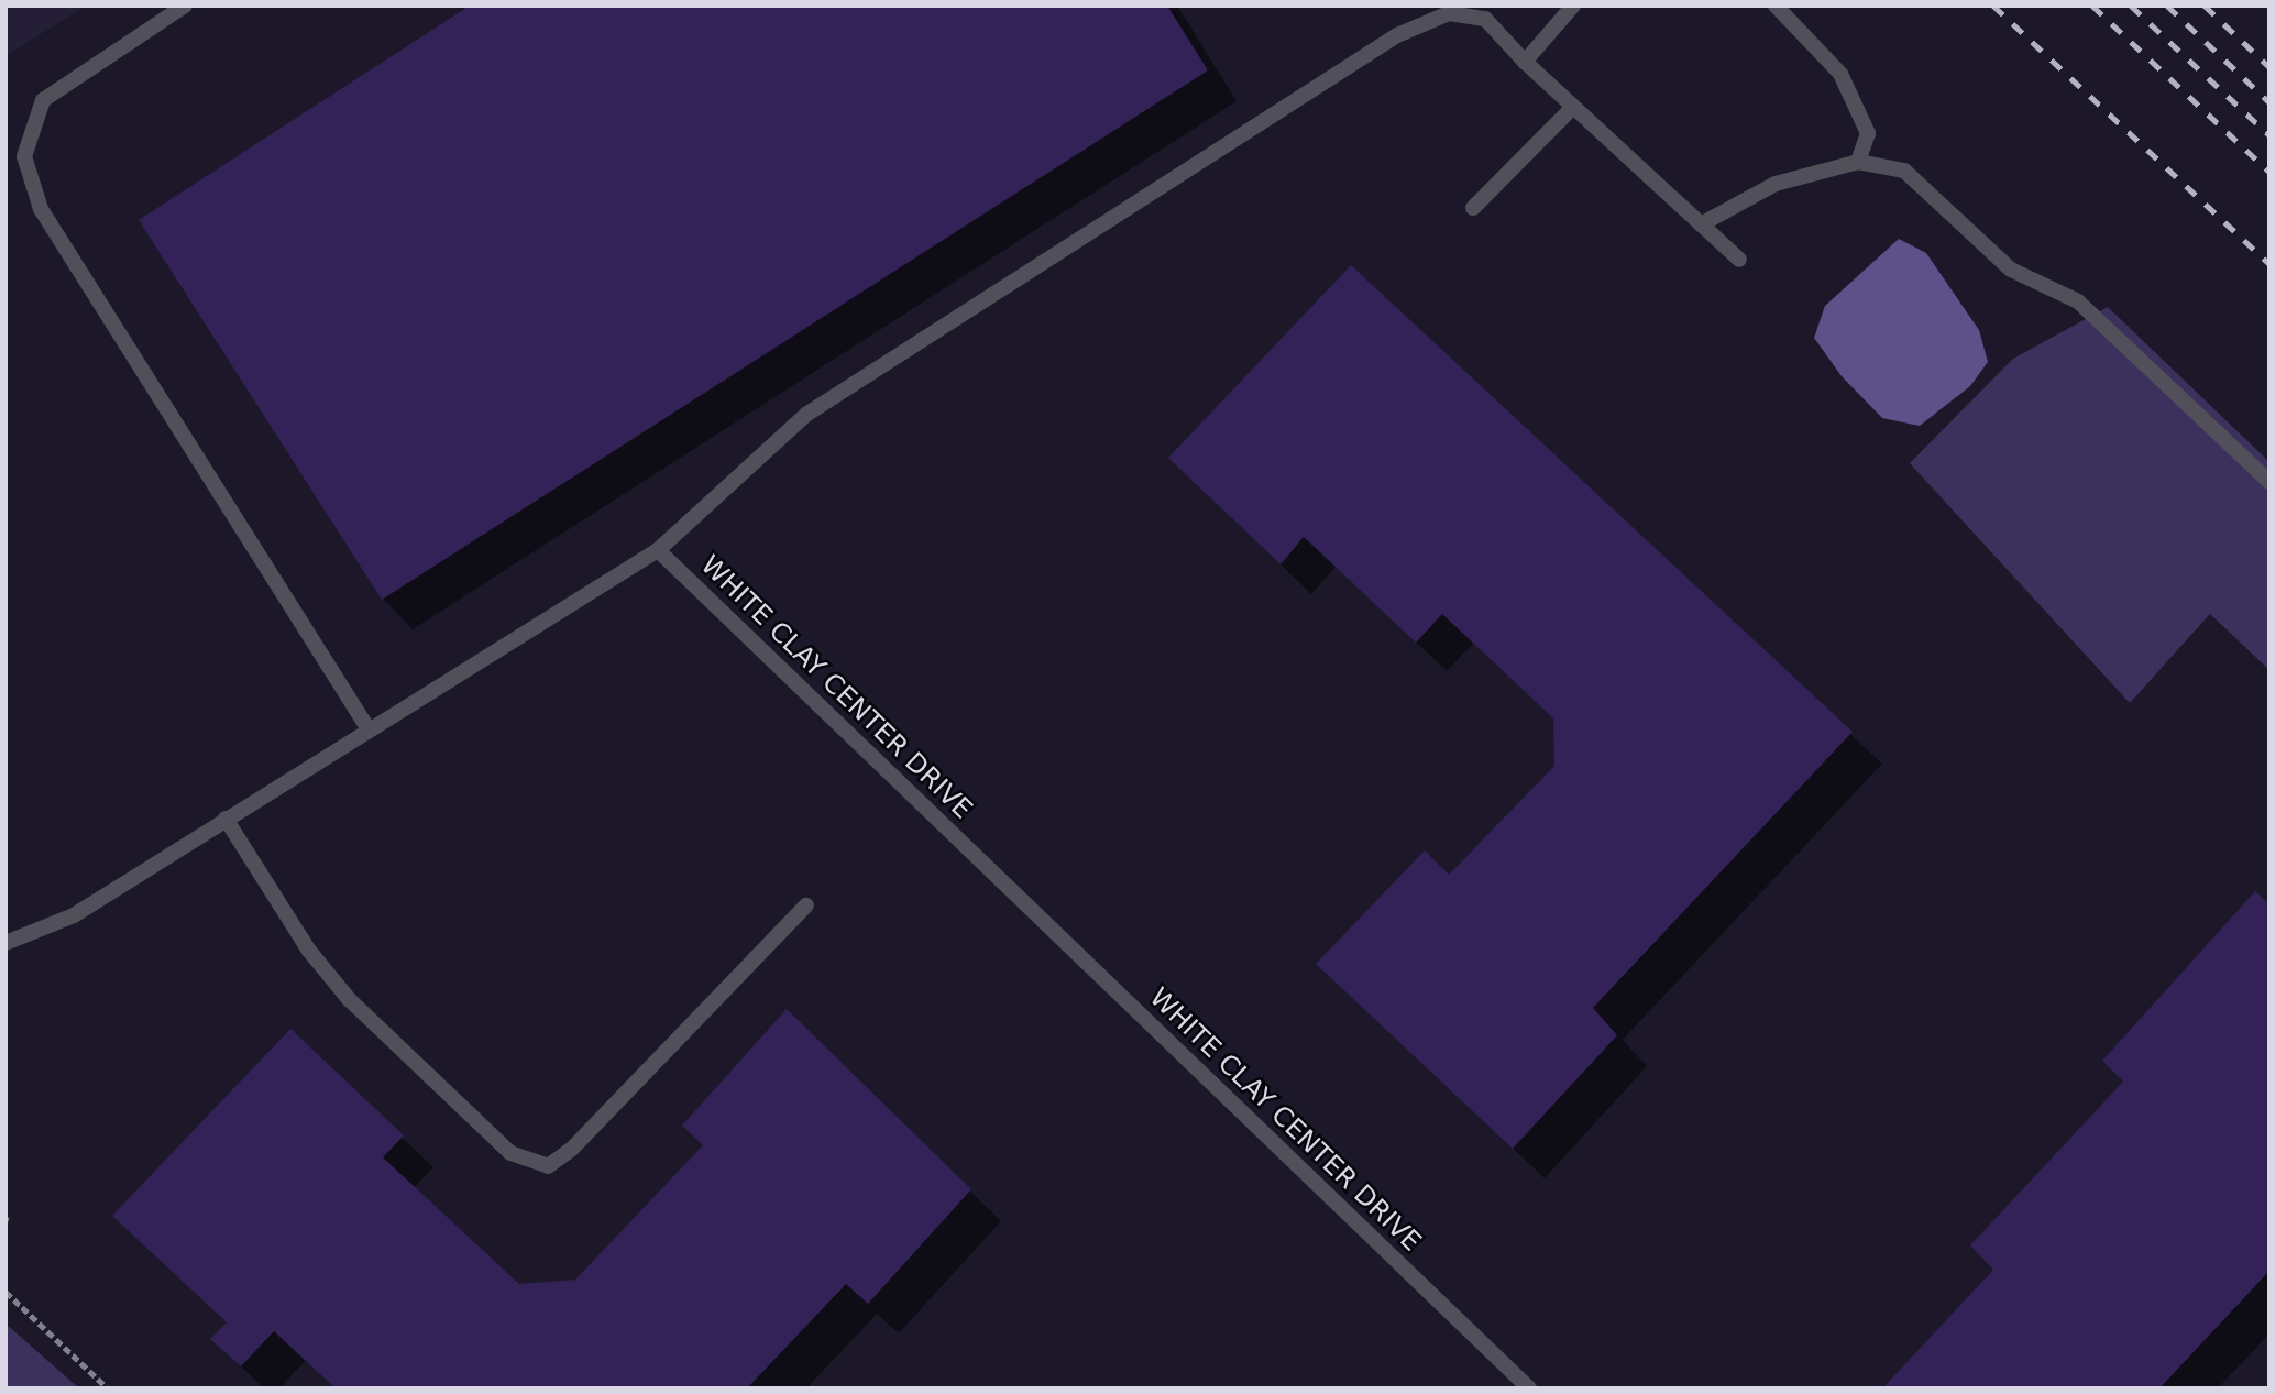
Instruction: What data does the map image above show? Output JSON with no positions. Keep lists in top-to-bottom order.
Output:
{
  "streets": {
    "lane": ["WHITE CLAY CENTER DRIVE"]
  }
}
